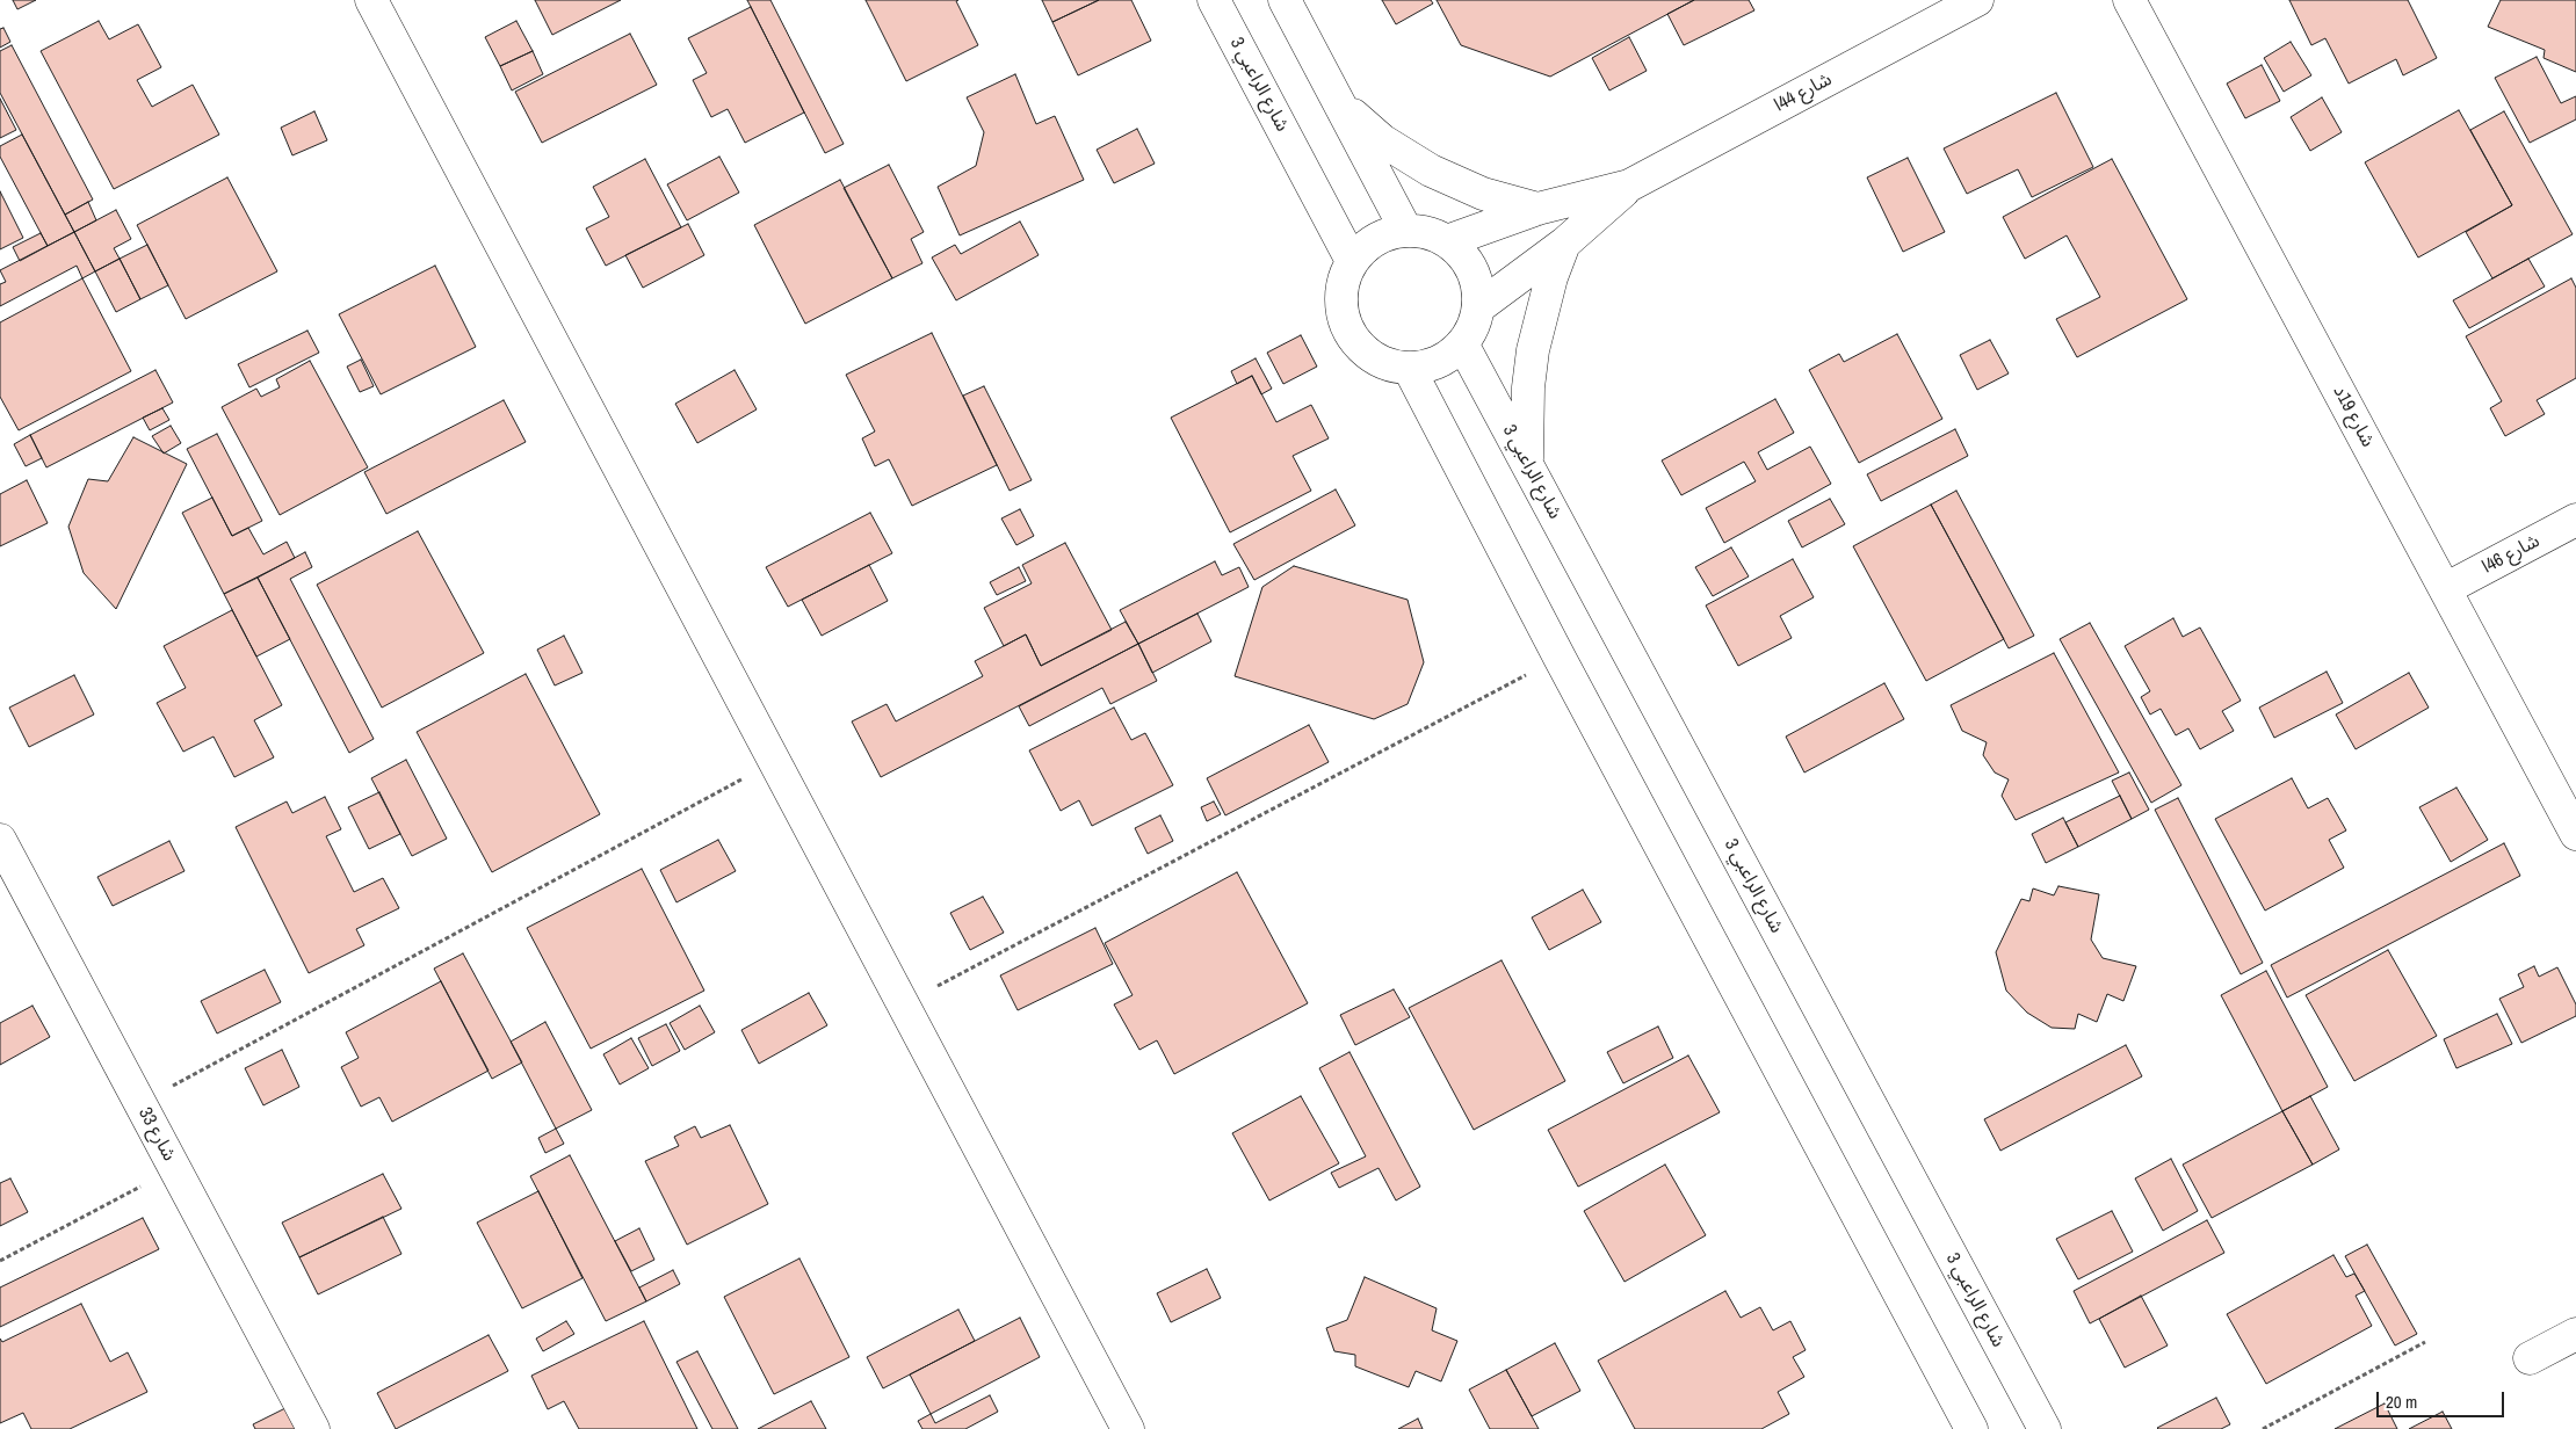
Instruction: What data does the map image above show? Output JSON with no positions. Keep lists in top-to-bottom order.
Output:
{
  "streets": {
    "street": [
      "شارع الراعبي 3",
      "شارع 44ا",
      "شارع 19د",
      "شارع 46ا",
      "شارع 33"
    ]
  },
  "crossings": [
    ["شارع الراعبي 3", "شارع 44ا"],
    ["شارع 19د", "شارع 46ا"]
  ],
  "scale_bar": "20 m"
}
